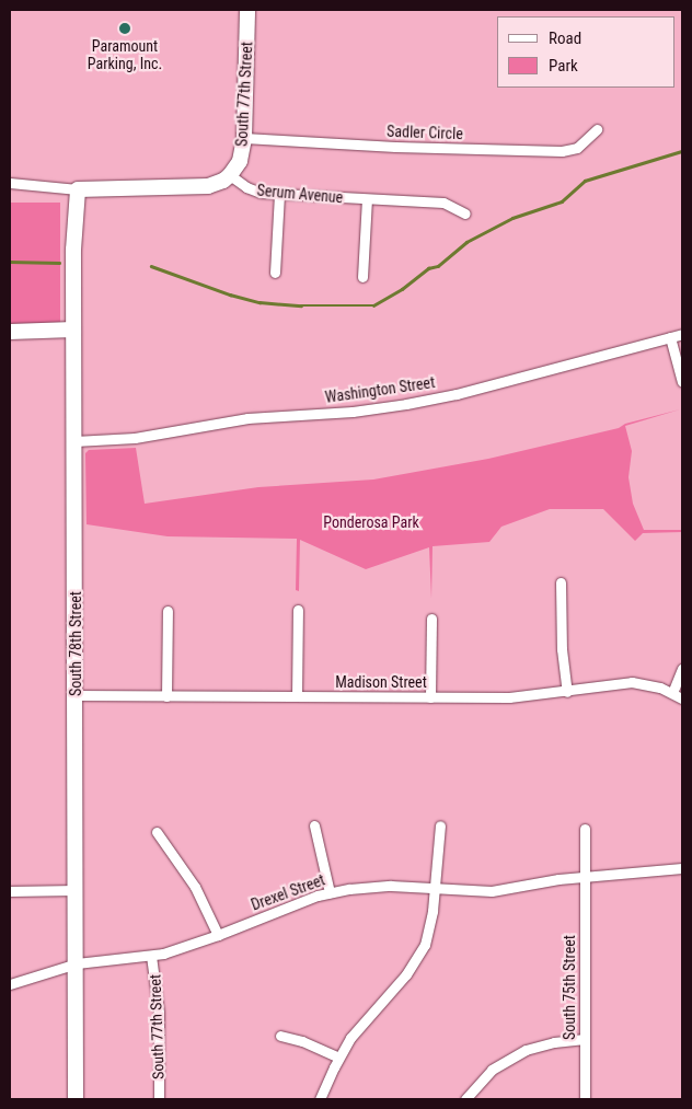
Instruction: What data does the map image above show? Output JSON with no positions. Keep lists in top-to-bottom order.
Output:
{
  "streets": {
    "street": [
      "South 77th Street",
      "Sadler Circle",
      "Serum Avenue",
      "Washington Street",
      "South 78th Street",
      "Madison Street",
      "Drexel Street",
      "South 75th Street"
    ]
  },
  "crossings": [
    ["South 77th Street", "Sadler Circle"],
    ["South 77th Street", "Serum Avenue"],
    ["South 77th Street", "Drexel Street"],
    ["Washington Street", "South 78th Street"],
    ["South 78th Street", "Madison Street"],
    ["South 78th Street", "Drexel Street"],
    ["Drexel Street", "South 75th Street"]
  ],
  "parks": ["Ponderosa Park"],
  "places": ["Paramount Parking, Inc."],
  "legend": ["Road", "Park"]
}
